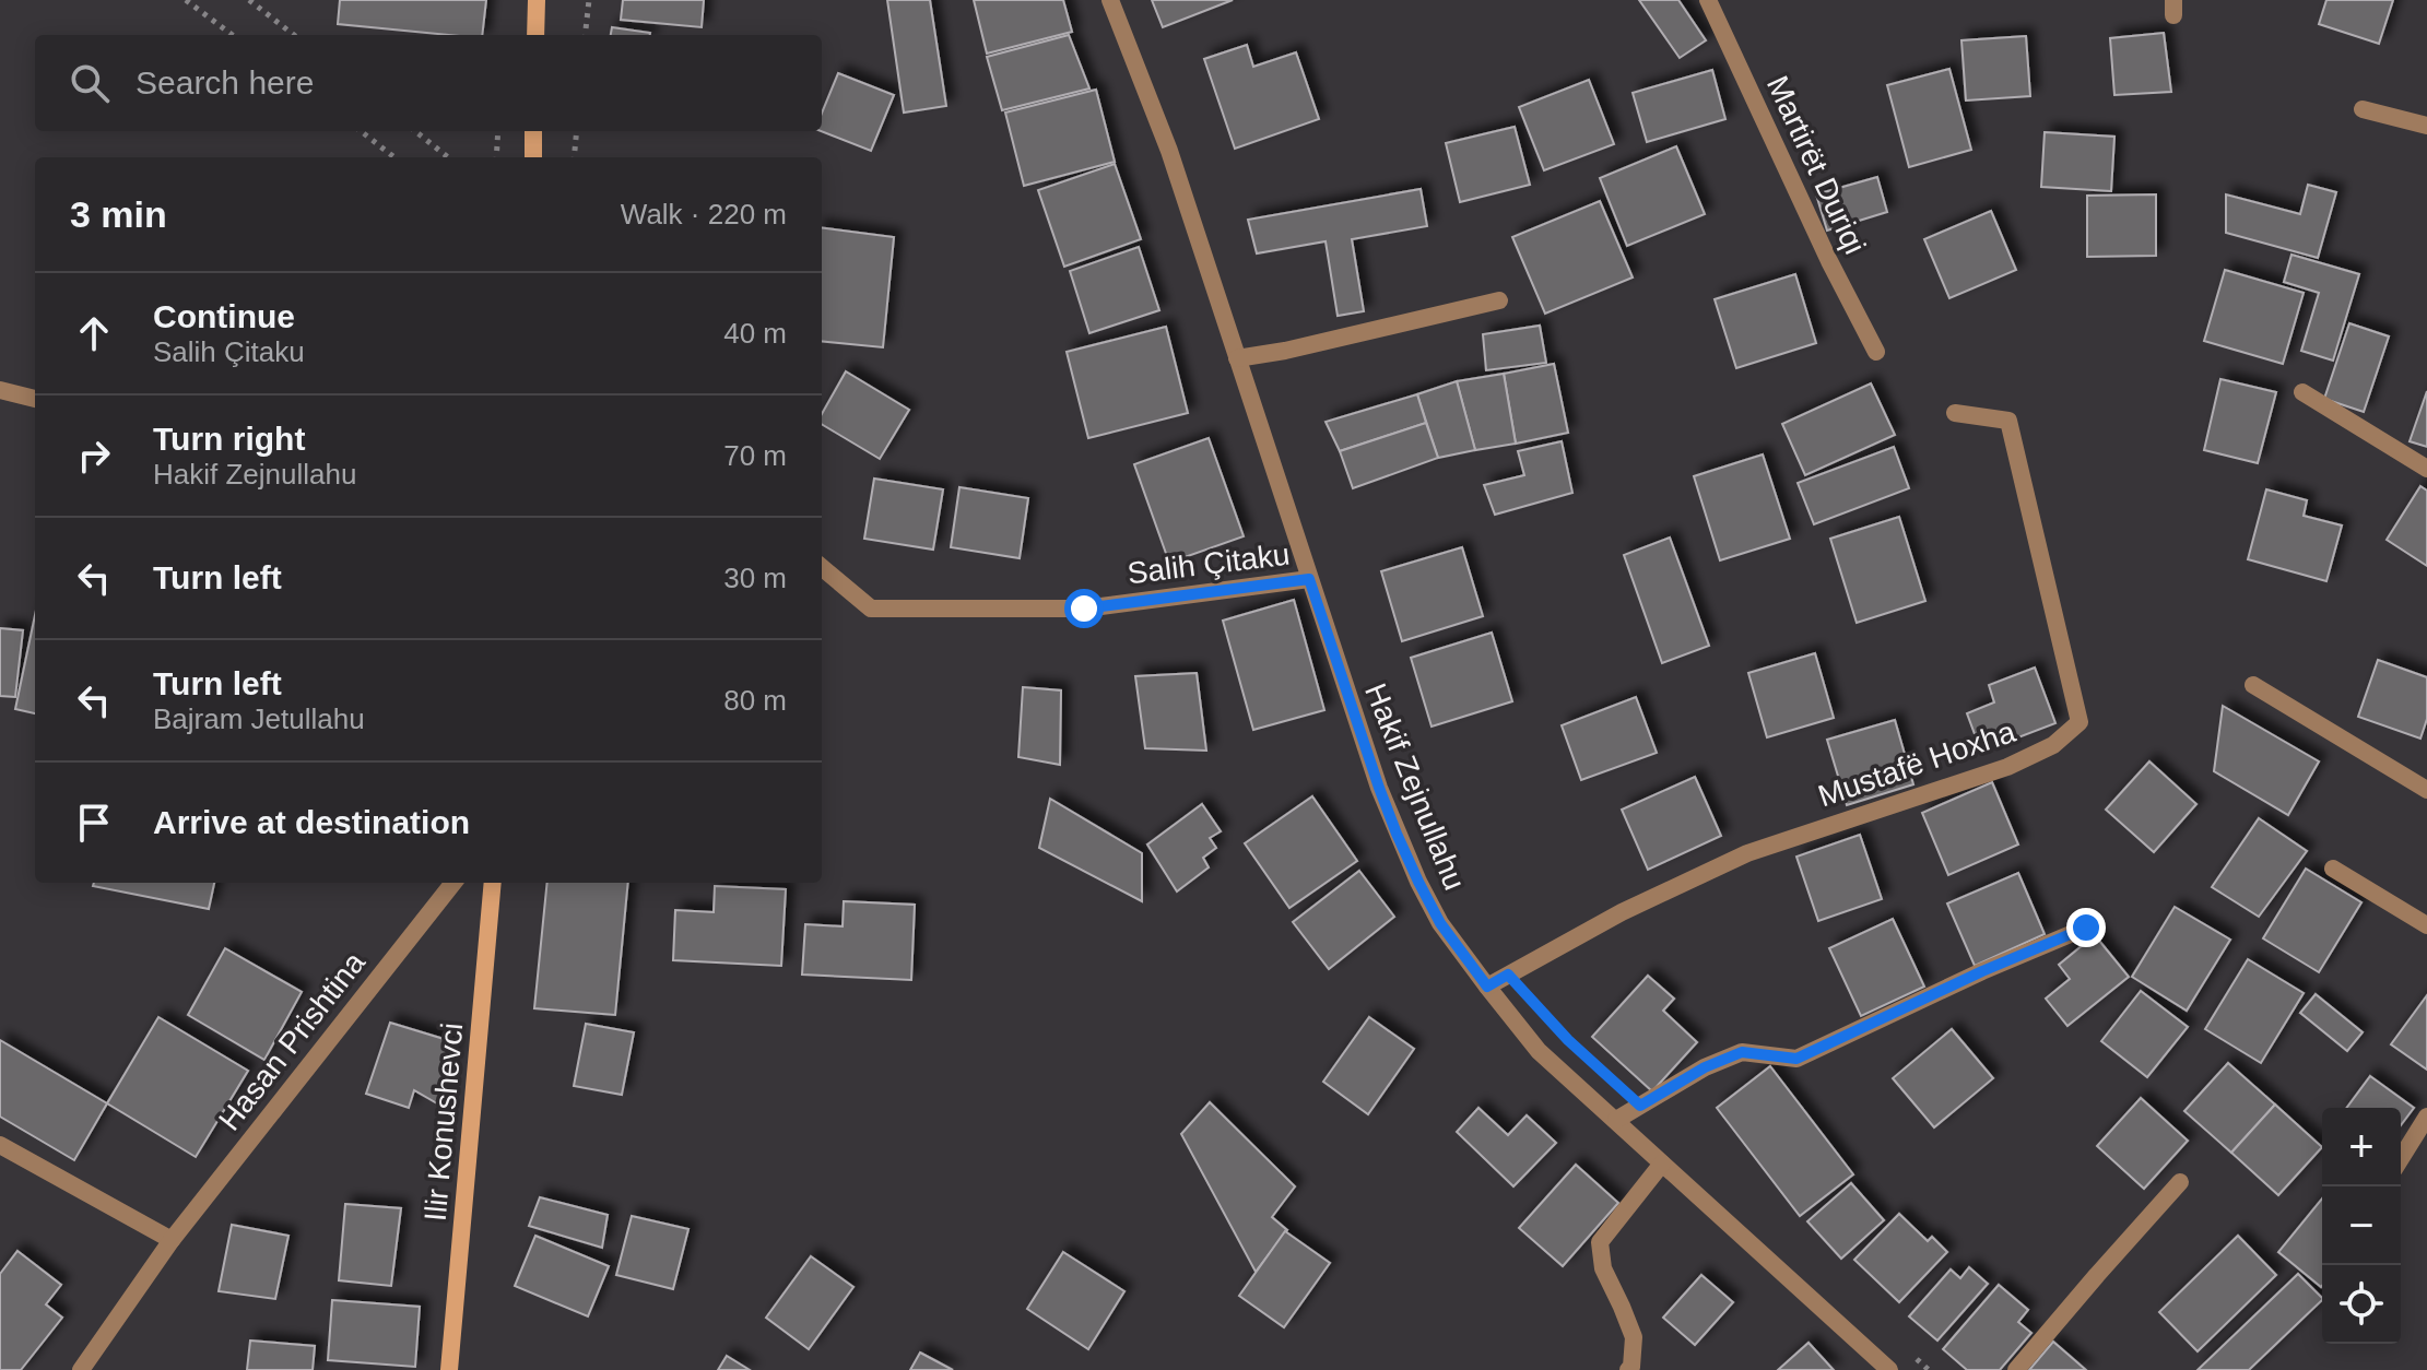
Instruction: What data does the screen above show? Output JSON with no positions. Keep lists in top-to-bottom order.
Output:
{
  "streets": {
    "street": [
      "Martirët Duriqi",
      "Salih Çitaku",
      "Mustafë Hoxha",
      "Hakif Zejnullahu",
      "Hasan Prishtina",
      "Ilir Konushevci"
    ]
  },
  "crossings": [
    ["Salih Çitaku", "Hakif Zejnullahu"],
    ["Mustafë Hoxha", "Hakif Zejnullahu"]
  ],
  "page": {
    "search": "Search here",
    "heading": ["3 min", "Walk · 220 m"],
    "list": [
      ["Continue", "Salih Çitaku", "40 m"],
      ["Turn right", "Hakif Zejnullahu", "70 m"],
      ["Turn left", "30 m"],
      ["Turn left", "Bajram Jetullahu", "80 m"],
      "Arrive at destination"
    ],
    "map_buttons": ["+", "−"]
  }
}
